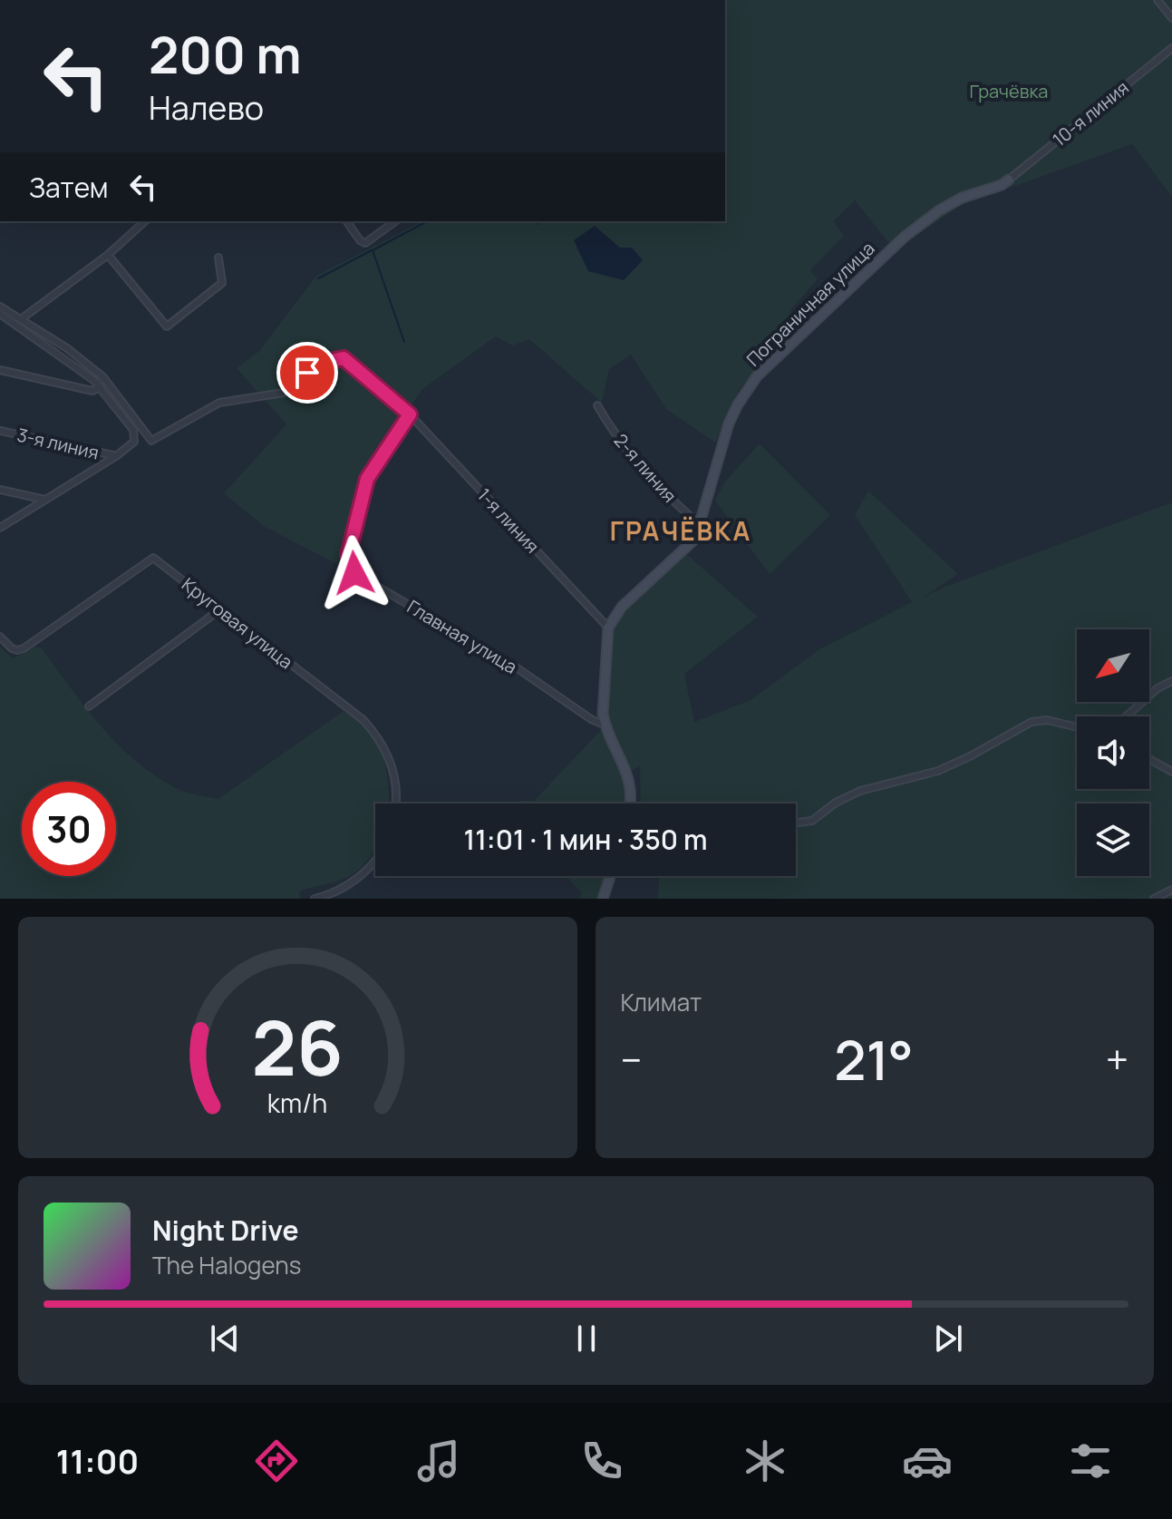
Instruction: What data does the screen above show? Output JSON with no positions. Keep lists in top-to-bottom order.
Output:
{
  "streets": {
    "street": [
      "10-я линия",
      "Пограничная улица",
      "3-я линия",
      "2-я линия",
      "1-я линия",
      "Круговая улица",
      "Главная улица"
    ]
  },
  "crossings": [
    ["10-я линия", "Пограничная улица"],
    ["Пограничная улица", "2-я линия"],
    ["Пограничная улица", "1-я линия"],
    ["1-я линия", "Главная улица"]
  ],
  "districts": ["ГРАЧЁВКА"],
  "parks": ["Грачёвка"],
  "north": "bottom left",
  "page": {
    "turn": ["200 m", "Налево"],
    "then": "Затем",
    "limit": "30",
    "trip": "11:01 · 1 мин · 350 m",
    "tile": "Климат",
    "heat": ["−", "21°", "+"],
    "song": ["Night Drive", "The Halogens"],
    "tabs": "11:00",
    "gauge": ["26", "km/h"]
  }
}
